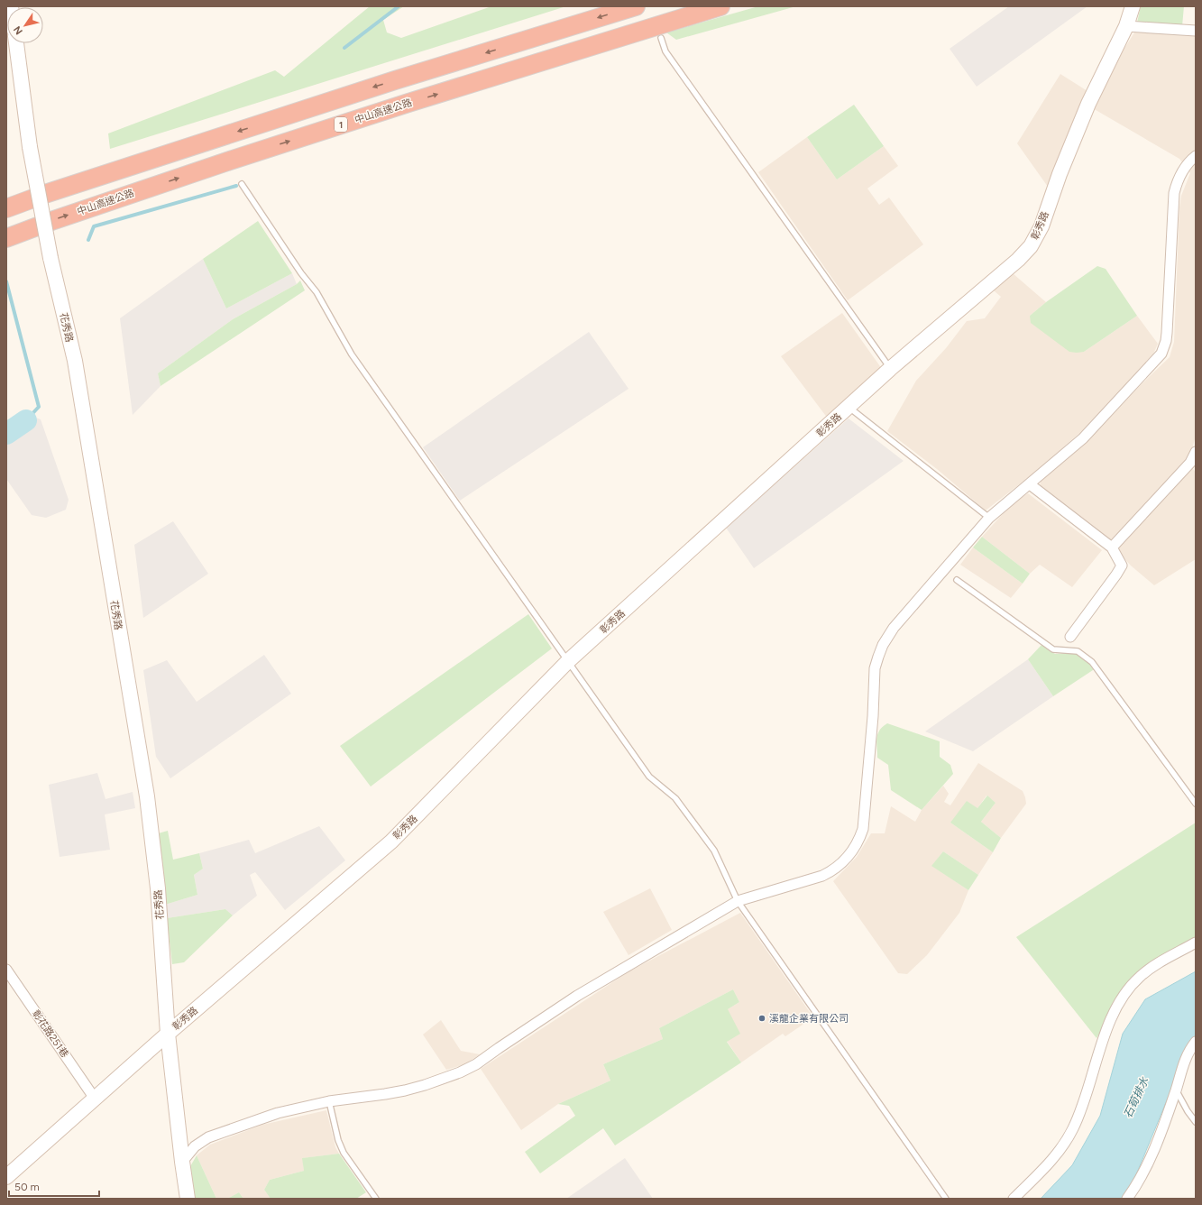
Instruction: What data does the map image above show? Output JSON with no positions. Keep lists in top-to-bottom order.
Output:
{
  "streets": {
    "highway": ["中山高速公路", "1"],
    "street": ["彰秀路", "花秀路", "彰花路251巷"]
  },
  "crossings": [
    ["彰秀路", "花秀路"],
    ["彰秀路", "彰花路251巷"]
  ],
  "water": ["石筍排水"],
  "places": ["溪龍企業有限公司"],
  "scale_bar": "50 m",
  "north": "bottom left"
}
